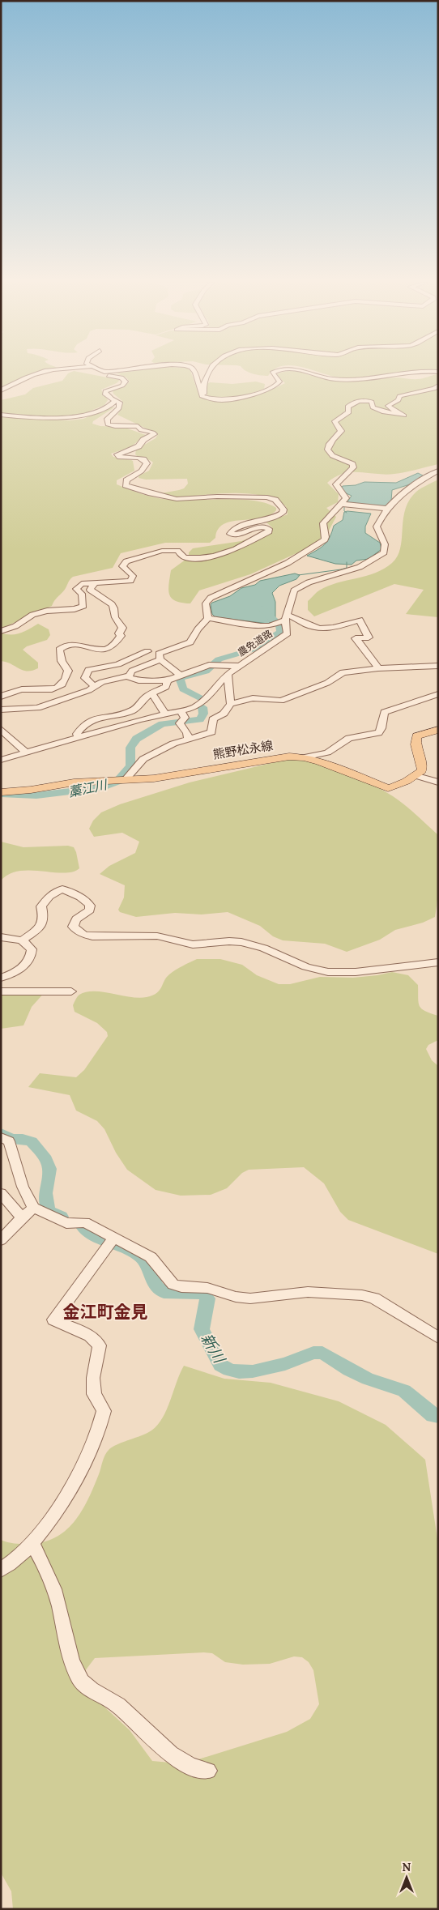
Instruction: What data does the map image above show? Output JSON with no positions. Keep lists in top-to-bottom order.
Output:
{
  "streets": {
    "main road": ["熊野松永線"],
    "street": ["農免道路"]
  },
  "districts": ["金江町金見"],
  "water": ["藁江川", "新川"],
  "north": "top"
}
